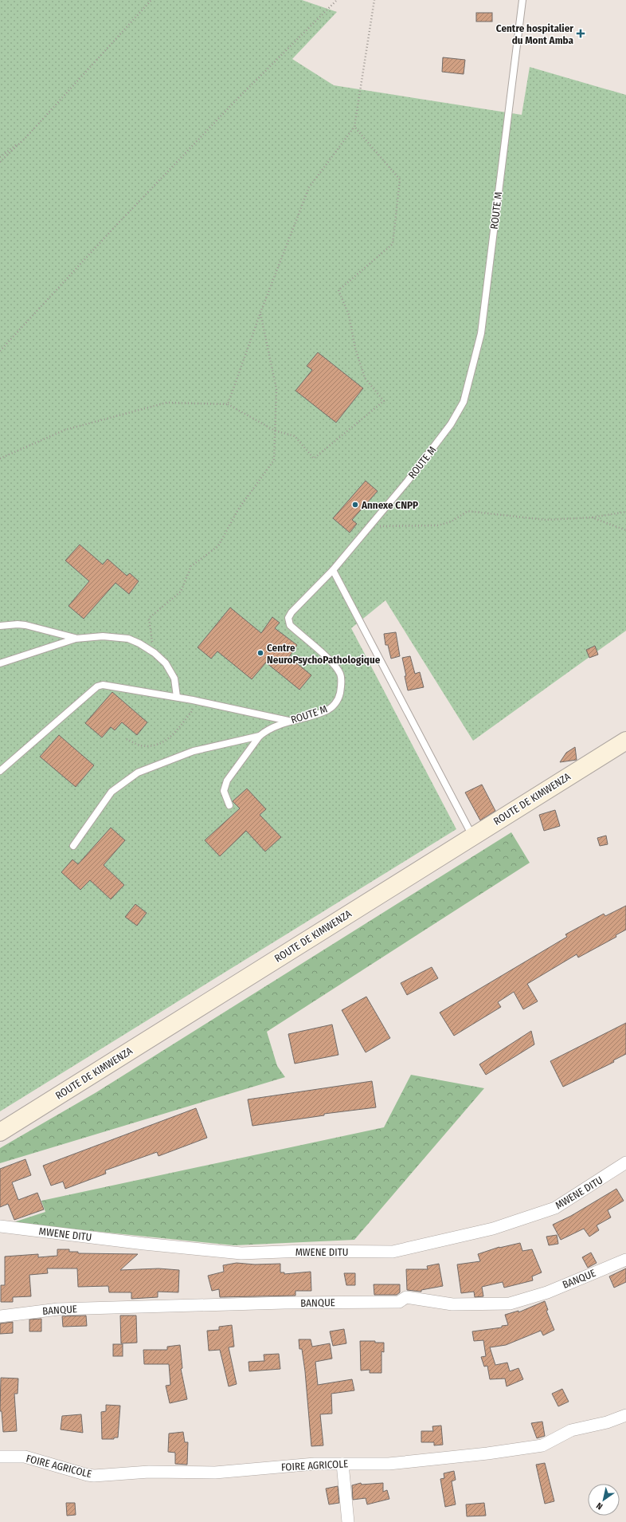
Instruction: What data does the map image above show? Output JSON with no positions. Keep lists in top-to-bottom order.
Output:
{
  "streets": {
    "street": [
      "ROUTE DE KIMWENZA",
      "MWENE DITU",
      "BANQUE",
      "FOIRE AGRICOLE"
    ],
    "lane": ["ROUTE M"]
  },
  "places": {
    "health": ["Centre hospitalier du Mont Amba"],
    "other": ["Annexe CNPP", "Centre NeuroPsychoPathologique"]
  },
  "north": "bottom left"
}
